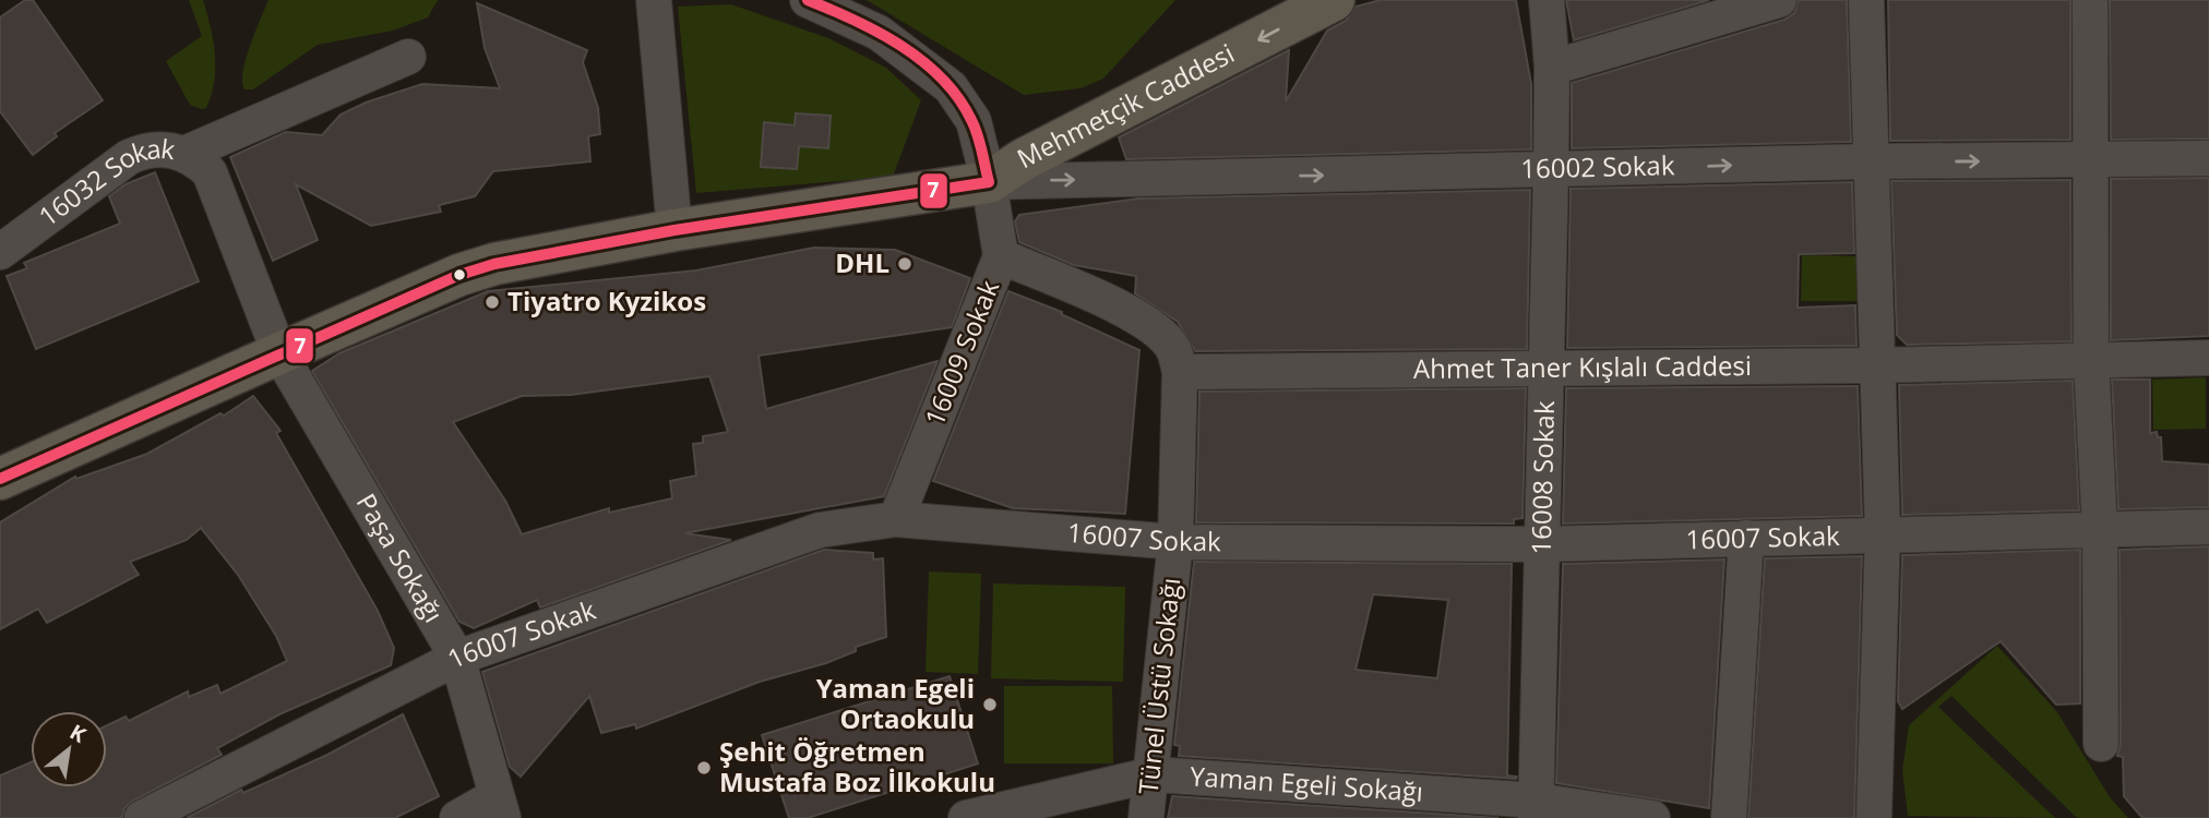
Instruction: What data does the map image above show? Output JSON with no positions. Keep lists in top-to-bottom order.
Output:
{
  "streets": {
    "main road": ["Mehmetçik Caddesi"],
    "street": [
      "16002 Sokak",
      "16032 Sokak",
      "16009 Sokak",
      "Ahmet Taner Kışlalı Caddesi",
      "16008 Sokak",
      "16007 Sokak",
      "Paşa Sokağı",
      "Tünel Üstü Sokağı",
      "Yaman Egeli Sokağı"
    ]
  },
  "crossings": [
    ["Mehmetçik Caddesi", "16002 Sokak"],
    ["Mehmetçik Caddesi", "16032 Sokak"],
    ["Mehmetçik Caddesi", "16009 Sokak"],
    ["Mehmetçik Caddesi", "Paşa Sokağı"],
    ["16002 Sokak", "16009 Sokak"],
    ["16002 Sokak", "16008 Sokak"],
    ["16032 Sokak", "Paşa Sokağı"],
    ["16009 Sokak", "16007 Sokak"],
    ["Ahmet Taner Kışlalı Caddesi", "16008 Sokak"],
    ["Ahmet Taner Kışlalı Caddesi", "Tünel Üstü Sokağı"],
    ["16008 Sokak", "16007 Sokak"],
    ["16008 Sokak", "Yaman Egeli Sokağı"],
    ["16007 Sokak", "Paşa Sokağı"],
    ["16007 Sokak", "Tünel Üstü Sokağı"],
    ["Tünel Üstü Sokağı", "Yaman Egeli Sokağı"]
  ],
  "one_way": ["16002 Sokak"],
  "places": [
    "DHL",
    "Tiyatro Kyzikos",
    "Yaman Egeli Ortaokulu",
    "Şehit Öğretmen Mustafa Boz İlkokulu"
  ],
  "lines": ["transit line 7"],
  "north": "top right"
}
